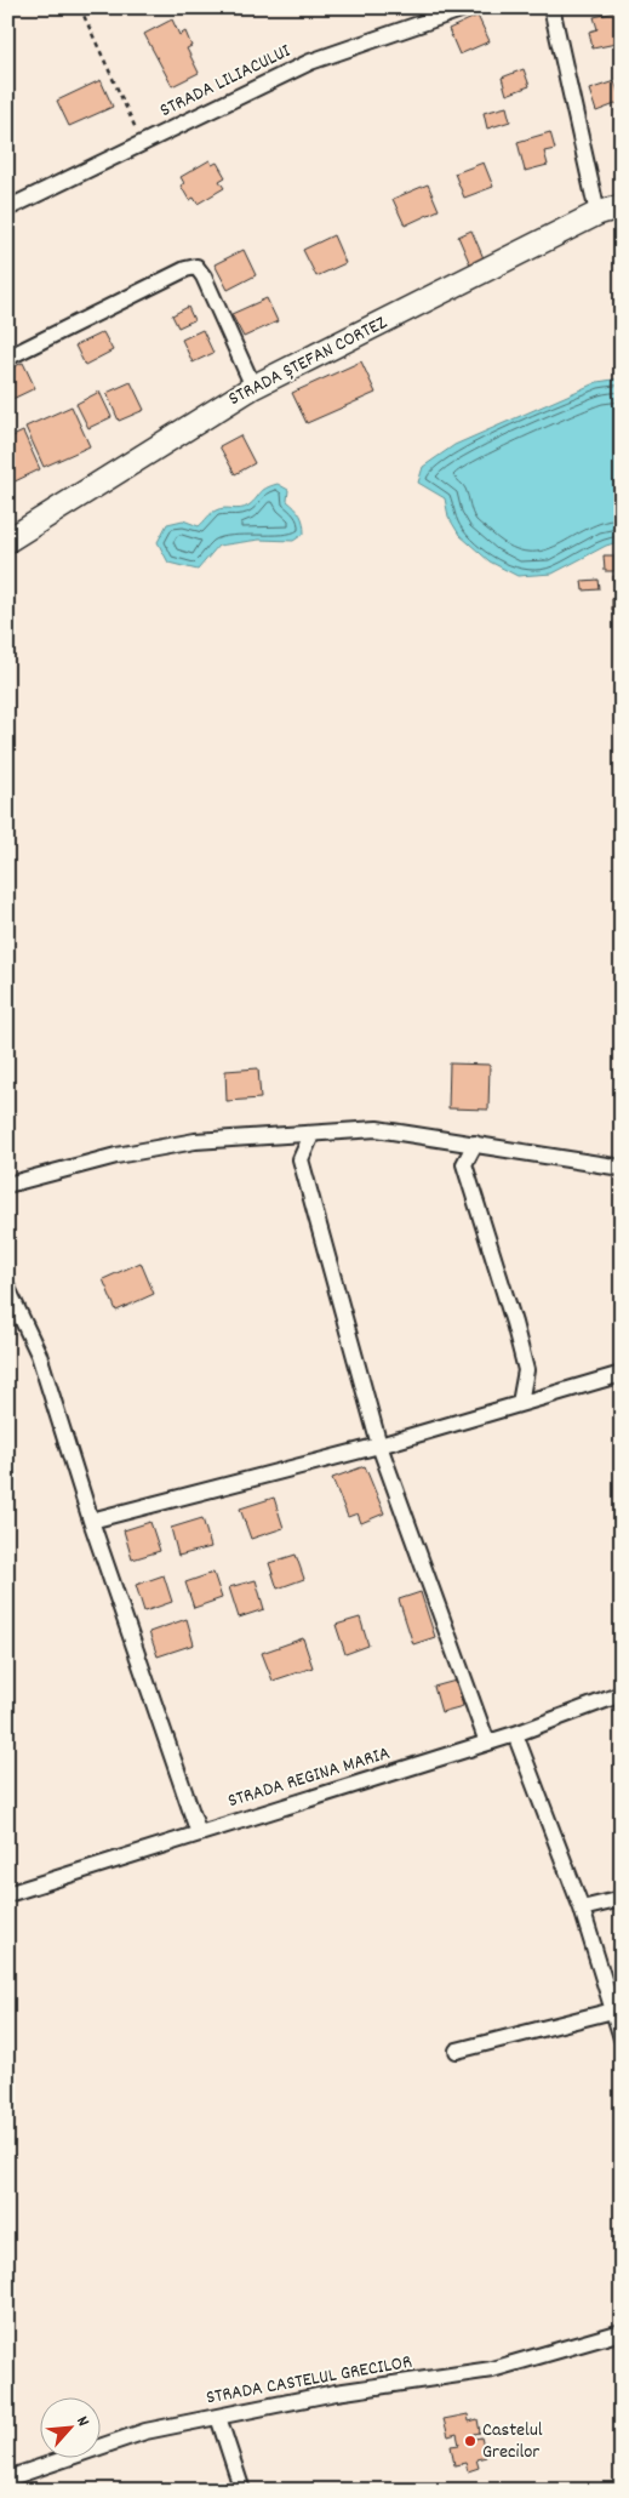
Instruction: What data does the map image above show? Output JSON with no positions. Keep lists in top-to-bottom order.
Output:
{
  "streets": {
    "street": [
      "STRADA LILIACULUI",
      "STRADA ȘTEFAN CORTEZ",
      "STRADA REGINA MARIA",
      "STRADA CASTELUL GRECILOR"
    ]
  },
  "places": ["Castelul Grecilor"],
  "north": "top right"
}
